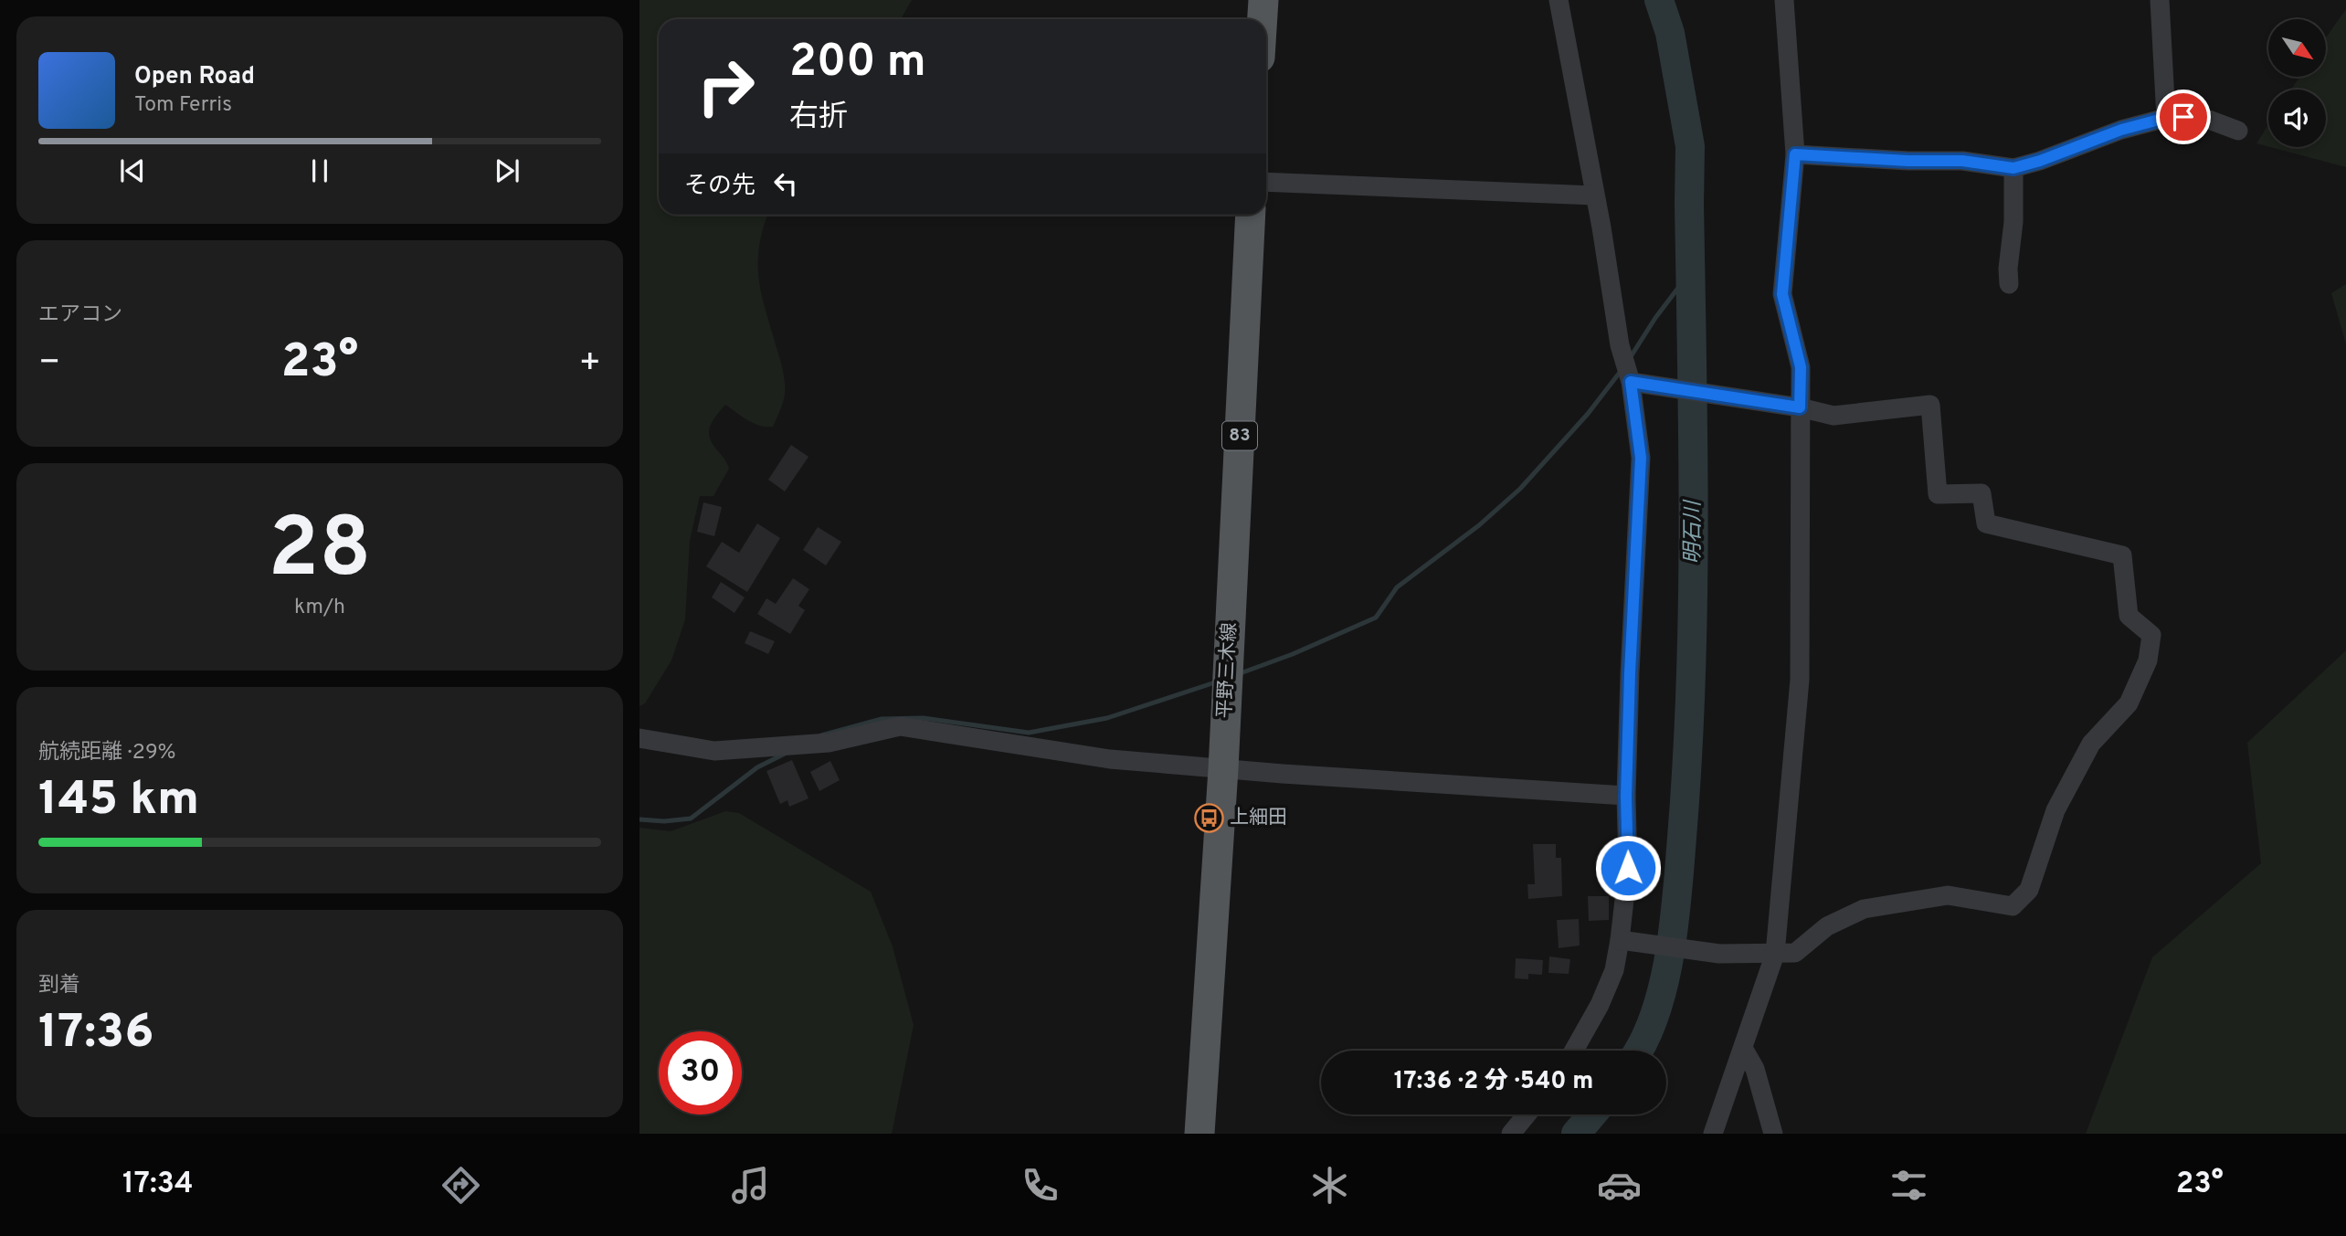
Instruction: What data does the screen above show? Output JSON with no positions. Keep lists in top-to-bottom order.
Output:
{
  "streets": {
    "main road": ["83", "平野三木線"]
  },
  "water": ["明石川"],
  "places": {
    "bus stop": ["上細田"]
  },
  "north": "bottom right",
  "page": {
    "turn": ["200 m", "右折"],
    "song": ["Open Road", "Tom Ferris"],
    "then": "その先",
    "tile": [
      "エアコン",
      ["28", "km/h"],
      ["航続距離 · 29%", "145 km"],
      ["到着", "17:36"]
    ],
    "heat": ["−", "23°", "+"],
    "limit": "30",
    "trip": "17:36 · 2 分 · 540 m",
    "tabs": ["17:34", "23°"]
  }
}
